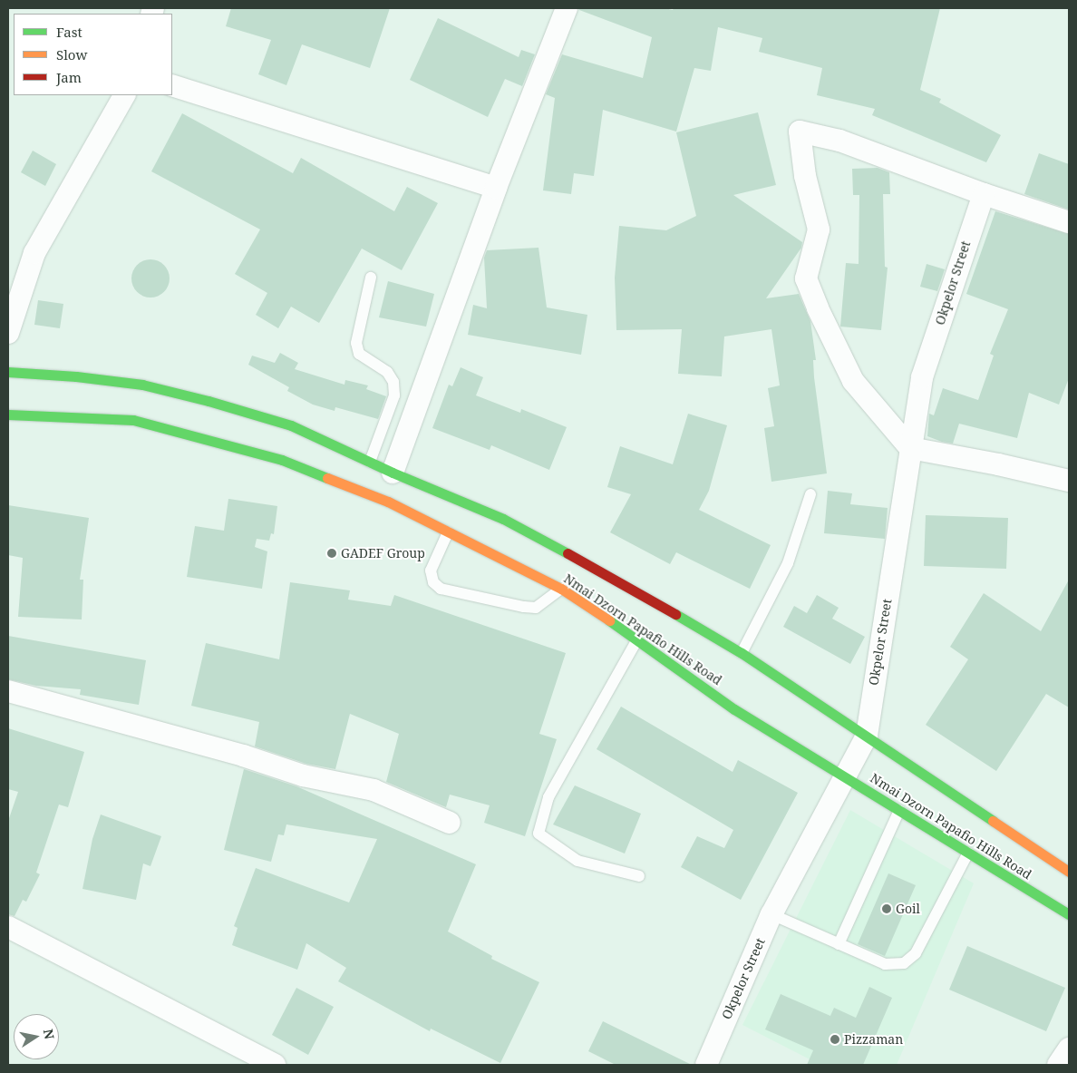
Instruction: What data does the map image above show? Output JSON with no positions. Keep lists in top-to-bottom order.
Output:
{
  "streets": {
    "street": ["Okpelor Street", "Nmai Dzorn Papafio Hills Road"]
  },
  "crossings": [
    ["Okpelor Street", "Nmai Dzorn Papafio Hills Road"]
  ],
  "places": ["GADEF Group", "Goil", "Pizzaman"],
  "legend": ["Fast", "Slow", "Jam"],
  "north": "right"
}
